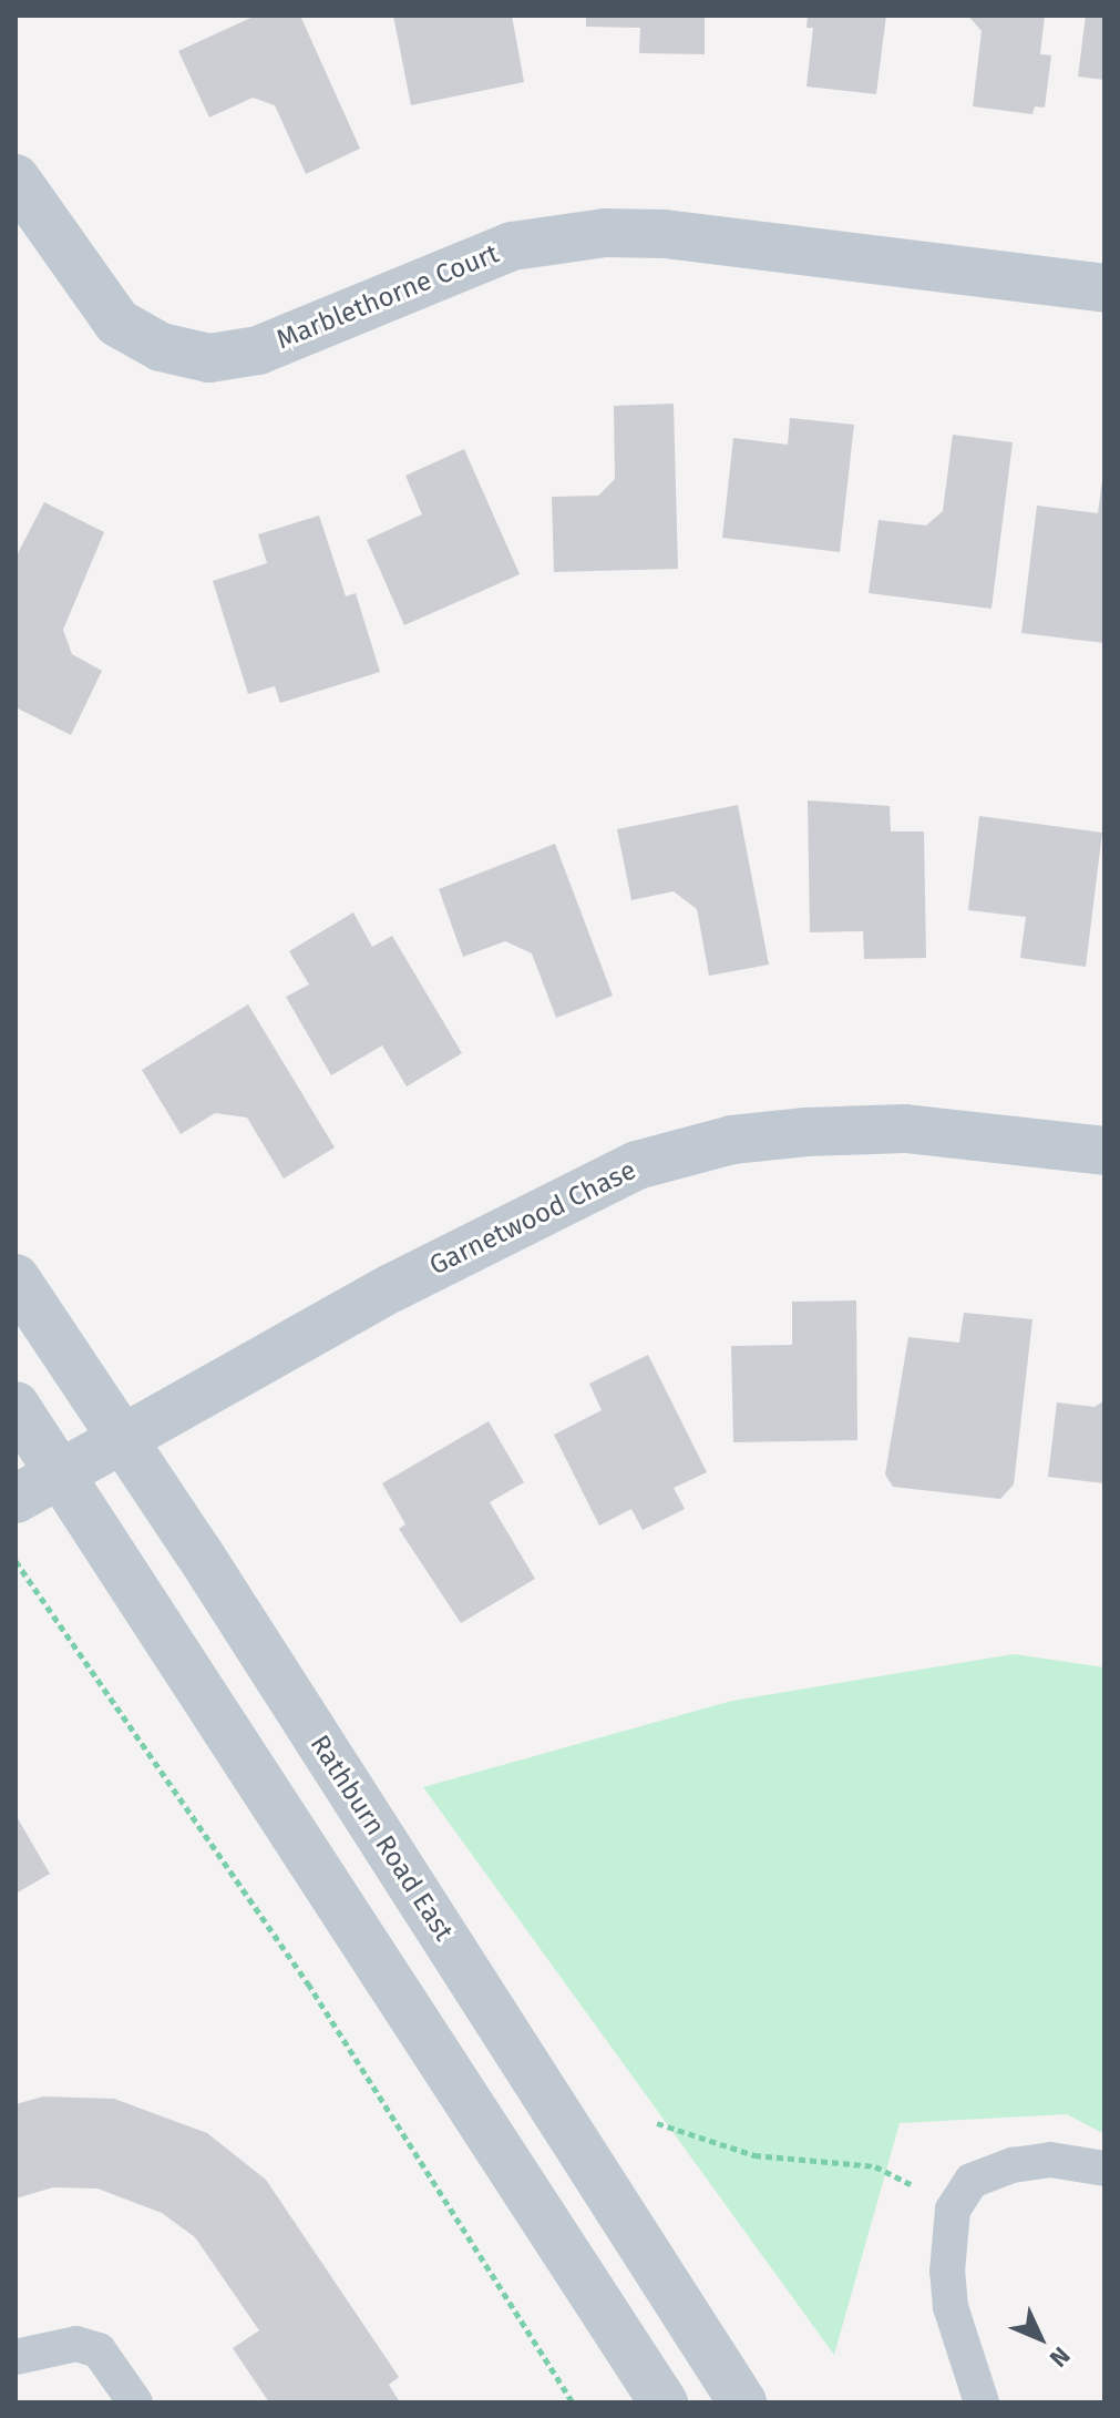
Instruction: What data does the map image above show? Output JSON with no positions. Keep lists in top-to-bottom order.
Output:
{
  "streets": {
    "street": ["Marblethorne Court", "Garnetwood Chase", "Rathburn Road East"]
  },
  "crossings": [
    ["Garnetwood Chase", "Rathburn Road East"]
  ],
  "north": "bottom right"
}
